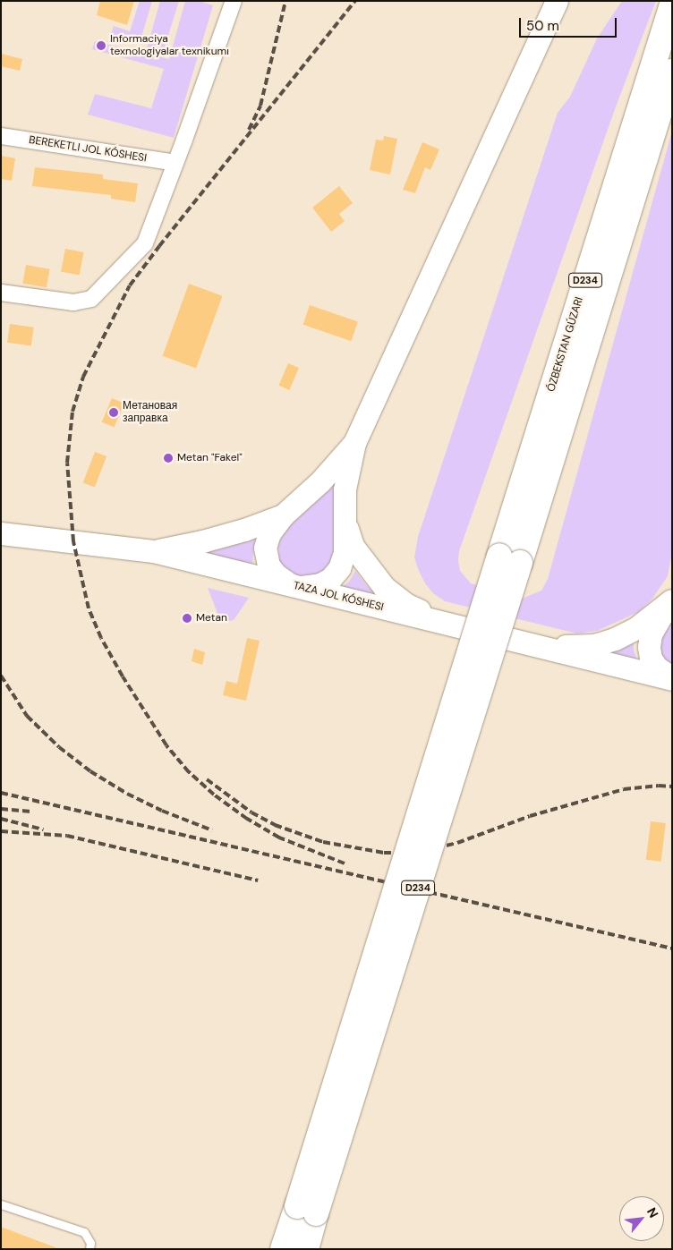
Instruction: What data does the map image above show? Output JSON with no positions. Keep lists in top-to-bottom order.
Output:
{
  "streets": {
    "main road": ["D234", "TAZA JOL KÓSHESI"],
    "street": ["BEREKETLI JOL KÓSHESI"]
  },
  "places": [
    "Informaciya texnologiyalar texnikumı",
    "Метановая заправка",
    "Metan \"Fakel\"",
    "Metan"
  ],
  "scale_bar": "50 m",
  "north": "top right"
}
